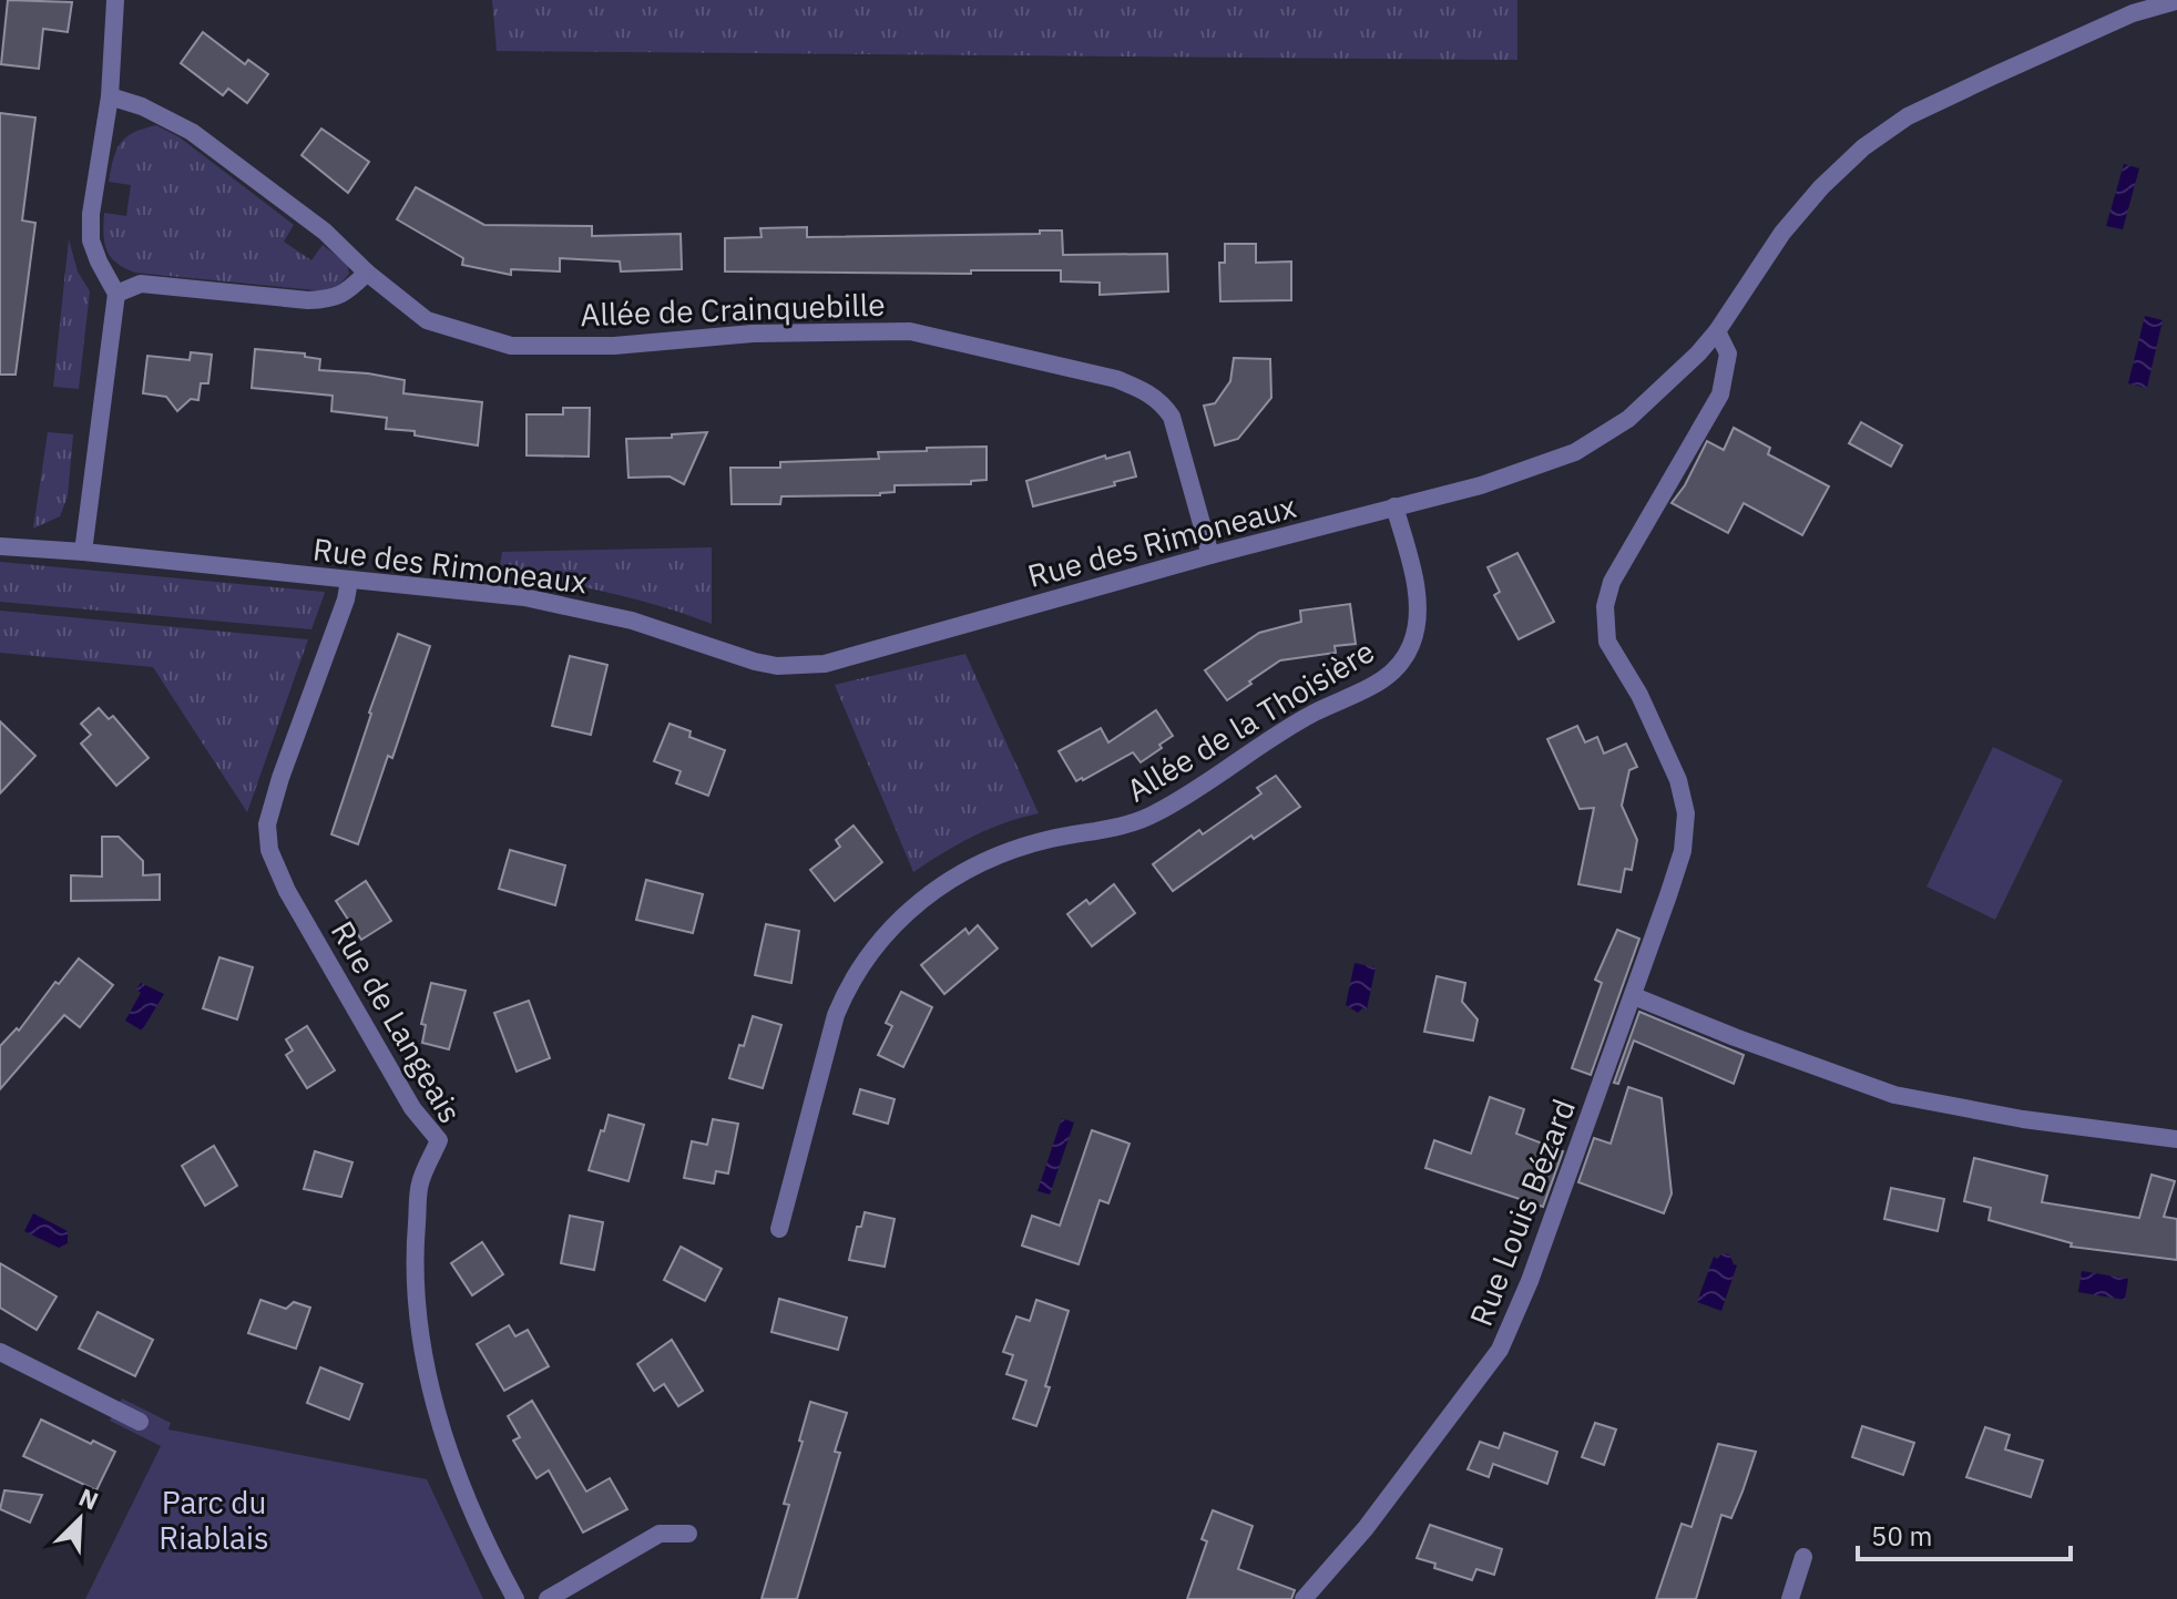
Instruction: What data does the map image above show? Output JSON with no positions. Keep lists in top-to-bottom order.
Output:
{
  "streets": {
    "street": [
      "Allée de Crainquebille",
      "Rue des Rimoneaux",
      "Allée de la Thoisière",
      "Rue de Langeais",
      "Rue Louis Bézard"
    ]
  },
  "crossings": [
    ["Allée de Crainquebille", "Rue des Rimoneaux"],
    ["Rue des Rimoneaux", "Allée de la Thoisière"],
    ["Rue des Rimoneaux", "Rue de Langeais"],
    ["Rue des Rimoneaux", "Rue Louis Bézard"]
  ],
  "parks": ["Parc du Riablais"],
  "scale_bar": "50 m",
  "north": "top right"
}
